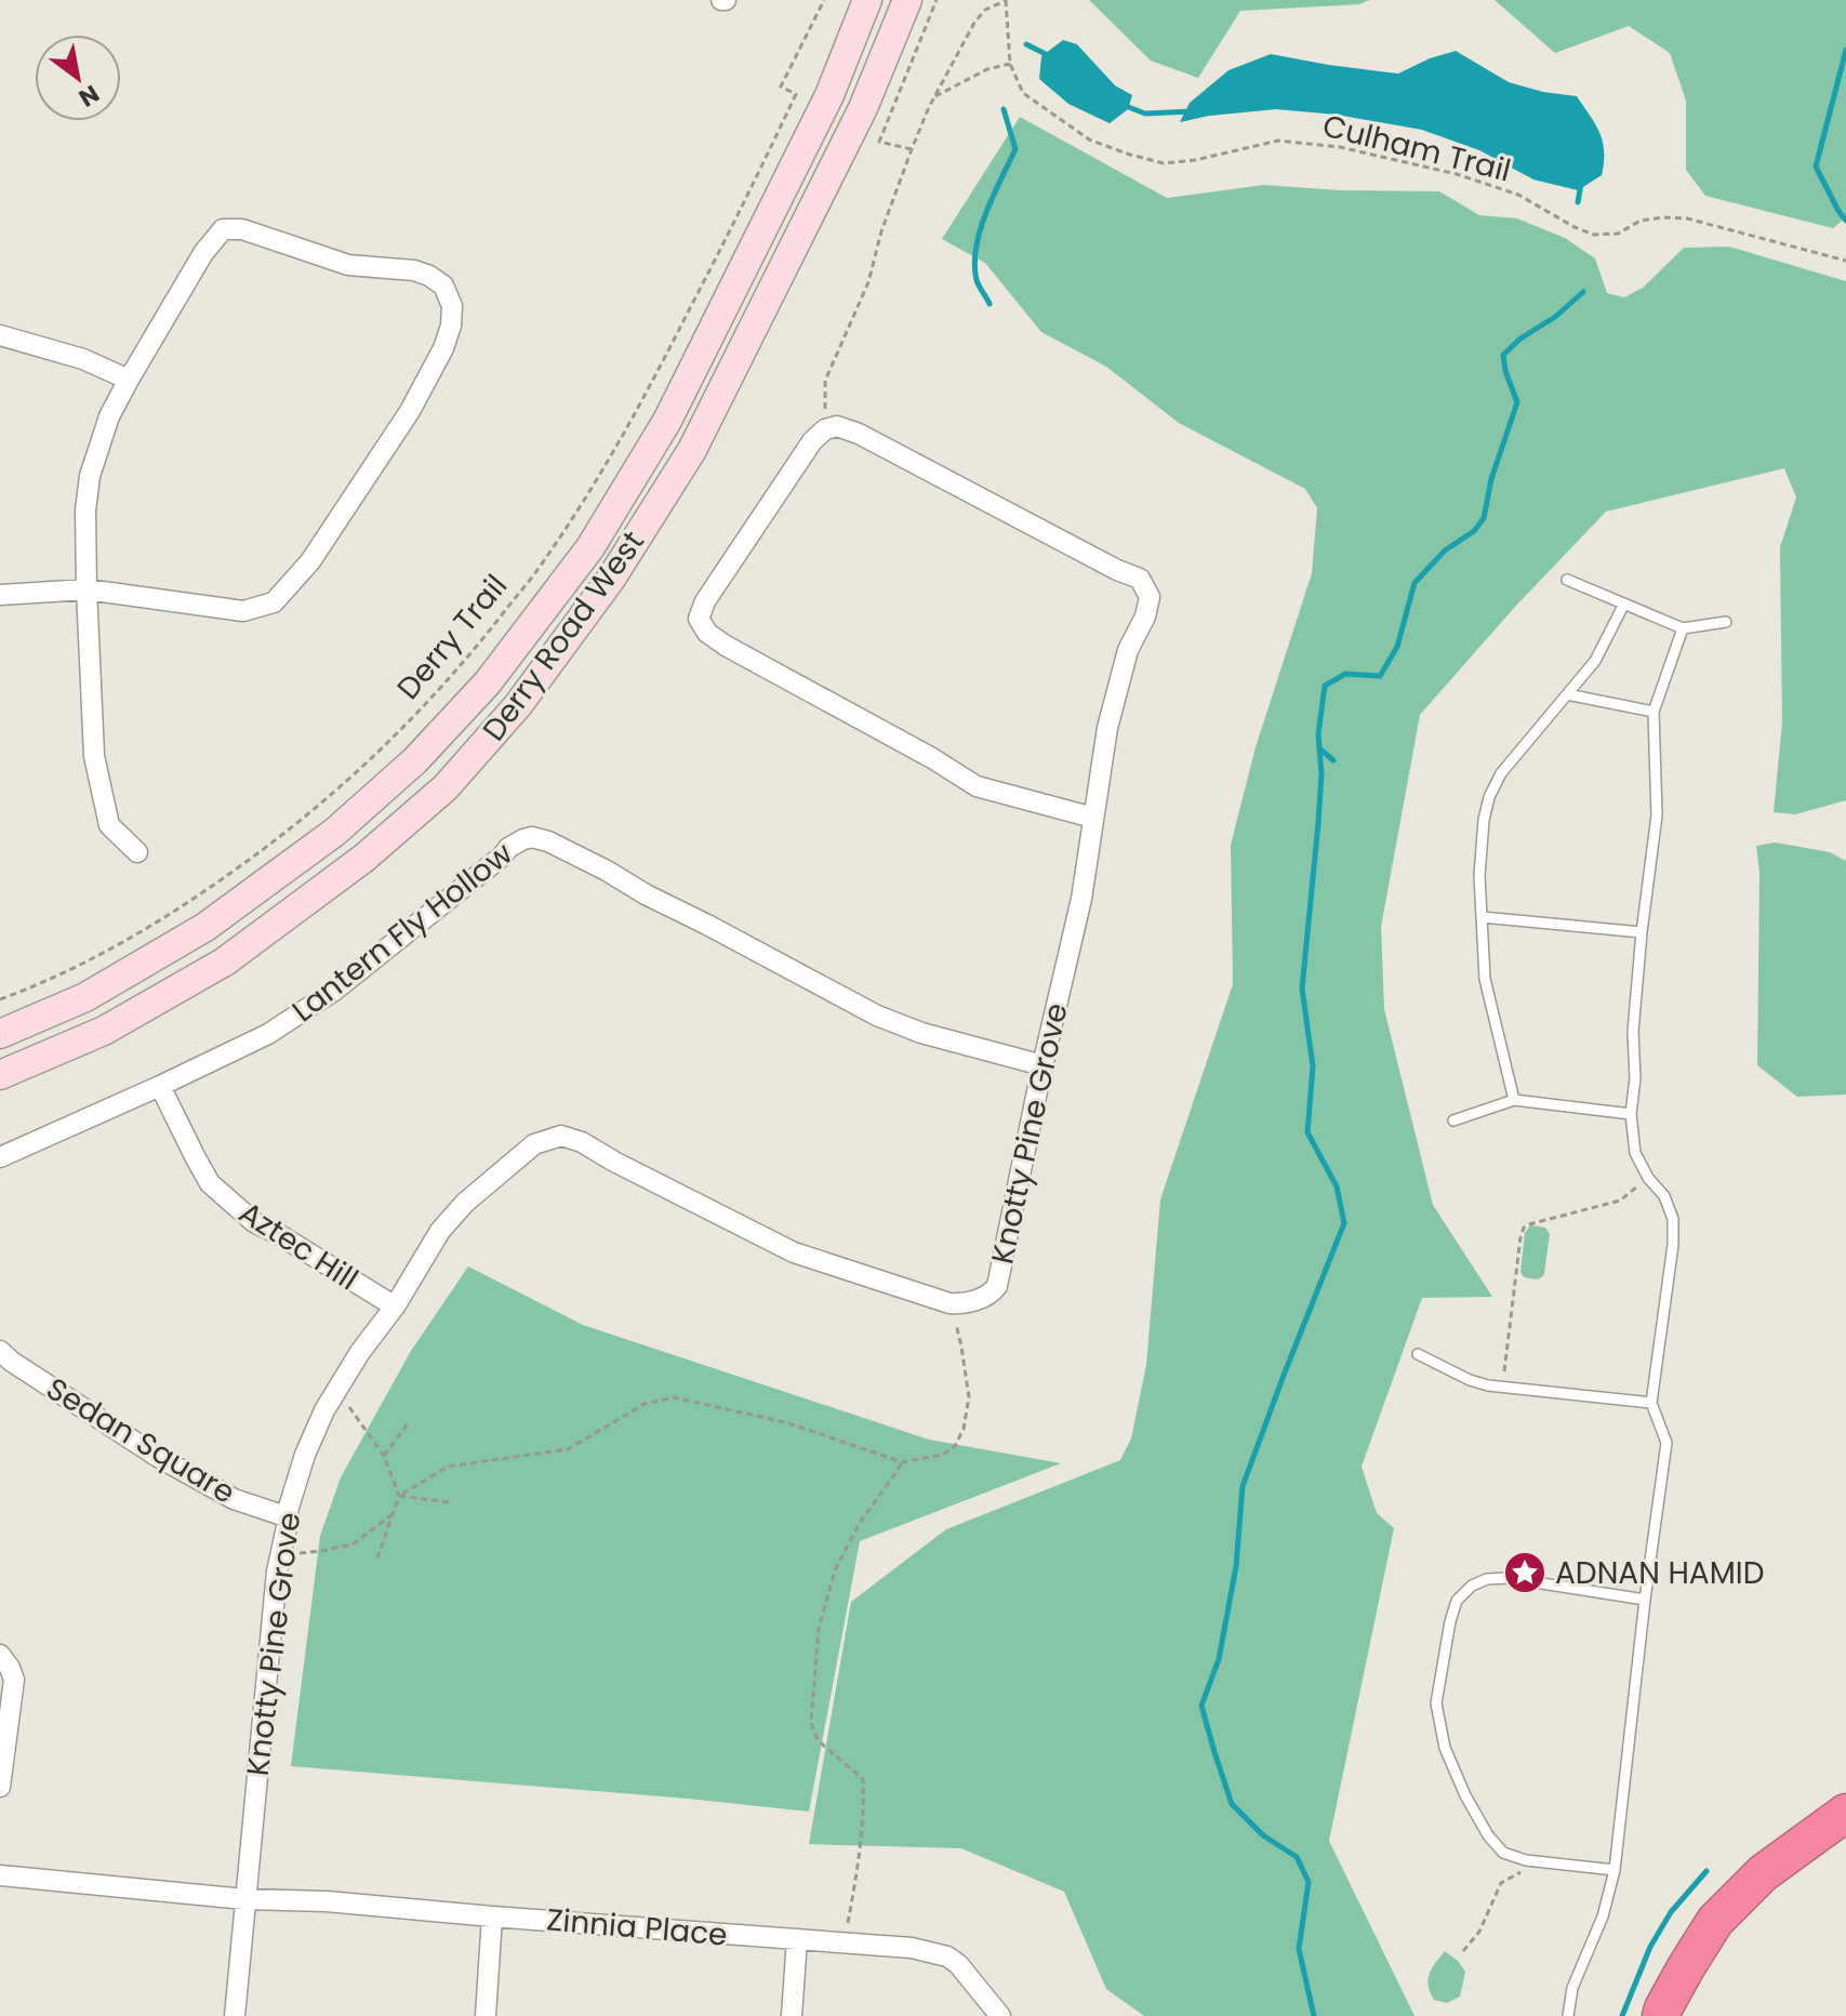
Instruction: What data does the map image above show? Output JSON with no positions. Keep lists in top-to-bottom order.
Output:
{
  "streets": {
    "main road": ["Derry Road West"],
    "street": [
      "Lantern Fly Hollow",
      "Knotty Pine Grove",
      "Aztec Hill",
      "Sedan Square",
      "Zinnia Place"
    ],
    "path": ["Culham Trail", "Derry Trail"]
  },
  "crossings": [
    ["Lantern Fly Hollow", "Knotty Pine Grove"],
    ["Lantern Fly Hollow", "Aztec Hill"],
    ["Knotty Pine Grove", "Aztec Hill"],
    ["Knotty Pine Grove", "Sedan Square"],
    ["Knotty Pine Grove", "Zinnia Place"]
  ],
  "places": {
    "place": ["ADNAN HAMID"]
  },
  "north": "bottom right"
}
